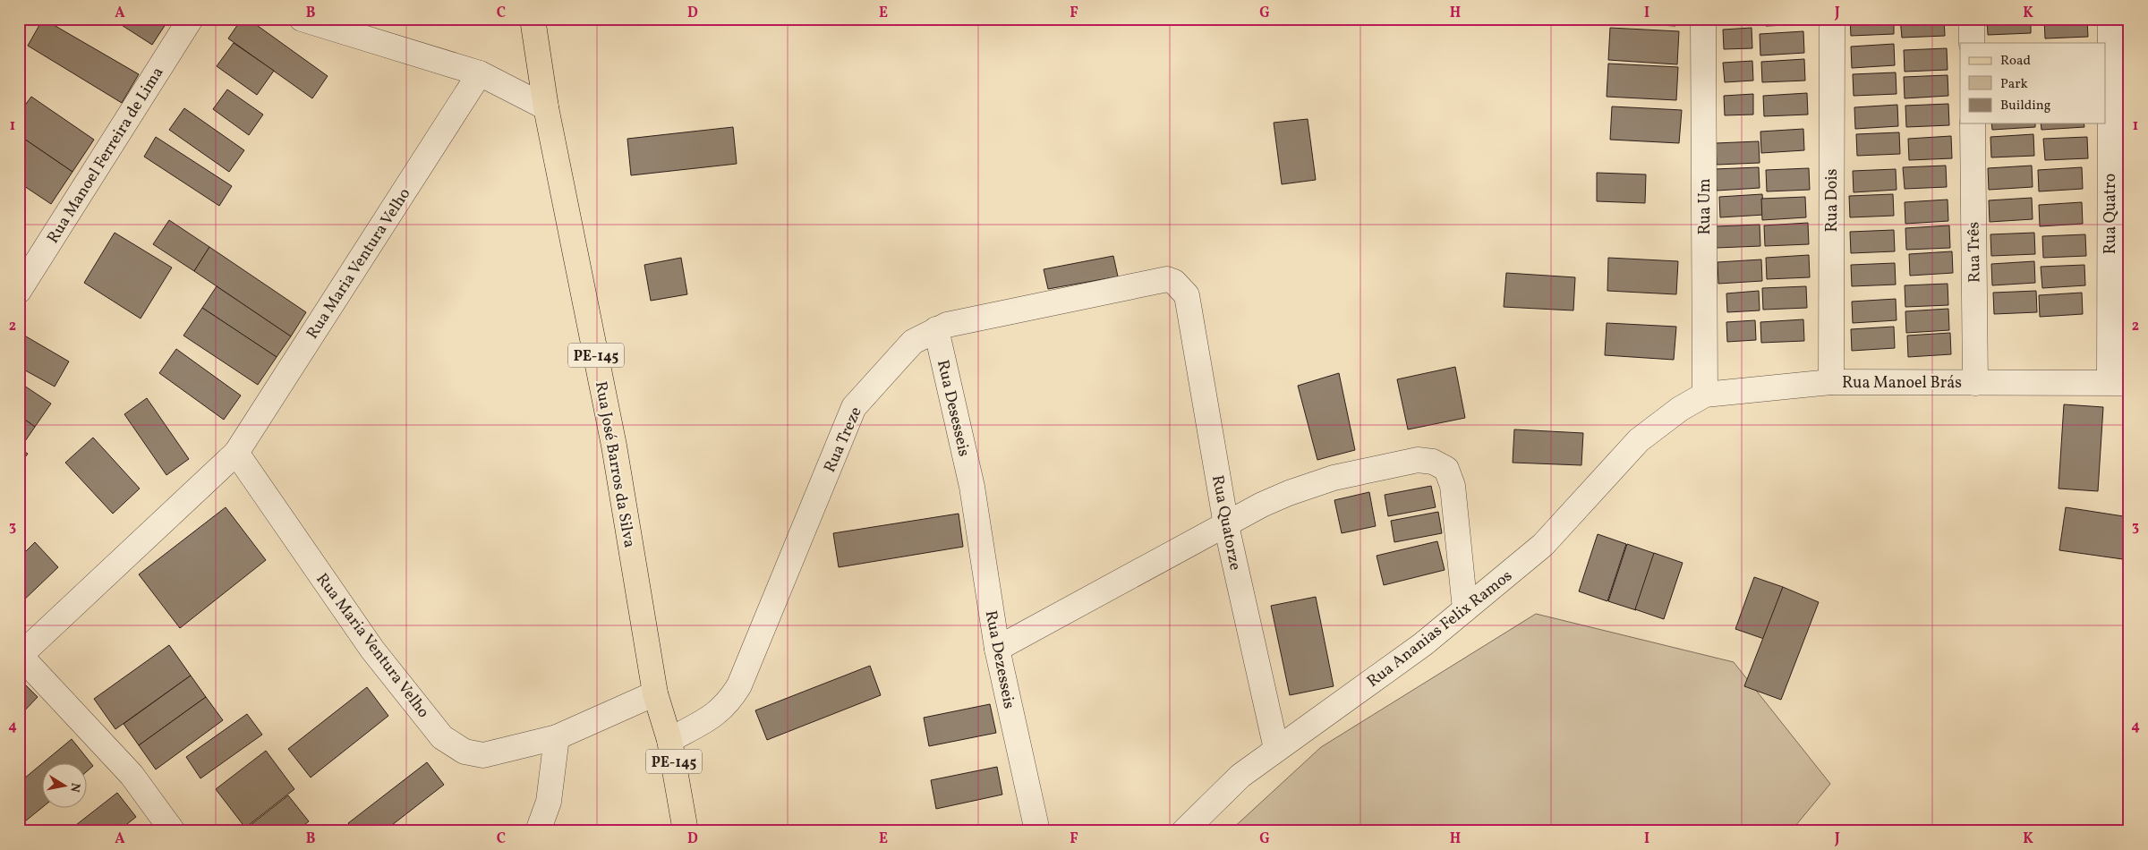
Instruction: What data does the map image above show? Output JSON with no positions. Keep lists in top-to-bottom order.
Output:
{
  "streets": {
    "main road": ["PE-145", "Rua José Barros da Silva"],
    "street": [
      "Rua Manoel Ferreira de Lima",
      "Rua Dois",
      "Rua Um",
      "Rua Quatro",
      "Rua Três",
      "Rua Maria Ventura Velho",
      "Rua Manoel Brás",
      "Rua Desesseis",
      "Rua Treze",
      "Rua Quatorze",
      "Rua Ananias Felix Ramos",
      "Rua Dezesseis"
    ]
  },
  "crossings": [
    ["Rua Dois", "Rua Manoel Brás"],
    ["Rua Um", "Rua Manoel Brás"],
    ["Rua Quatro", "Rua Manoel Brás"],
    ["Rua Três", "Rua Manoel Brás"],
    ["Rua Maria Ventura Velho", "Rua José Barros da Silva"],
    ["Rua Manoel Brás", "Rua Ananias Felix Ramos"],
    ["Rua Desesseis", "Rua Treze"],
    ["Rua Desesseis", "Rua Dezesseis"],
    ["Rua Treze", "Rua José Barros da Silva"],
    ["Rua Treze", "Rua Quatorze"],
    ["Rua Quatorze", "Rua Ananias Felix Ramos"]
  ],
  "legend": ["Road", "Park", "Building"],
  "north": "right",
  "grid": {
    "columns": [
      "A",
      "B",
      "C",
      "D",
      "E",
      "F",
      "G",
      "H",
      "I",
      "J",
      "K"
    ],
    "rows": [
      "1",
      "2",
      "3",
      "4"
    ]
  }
}
